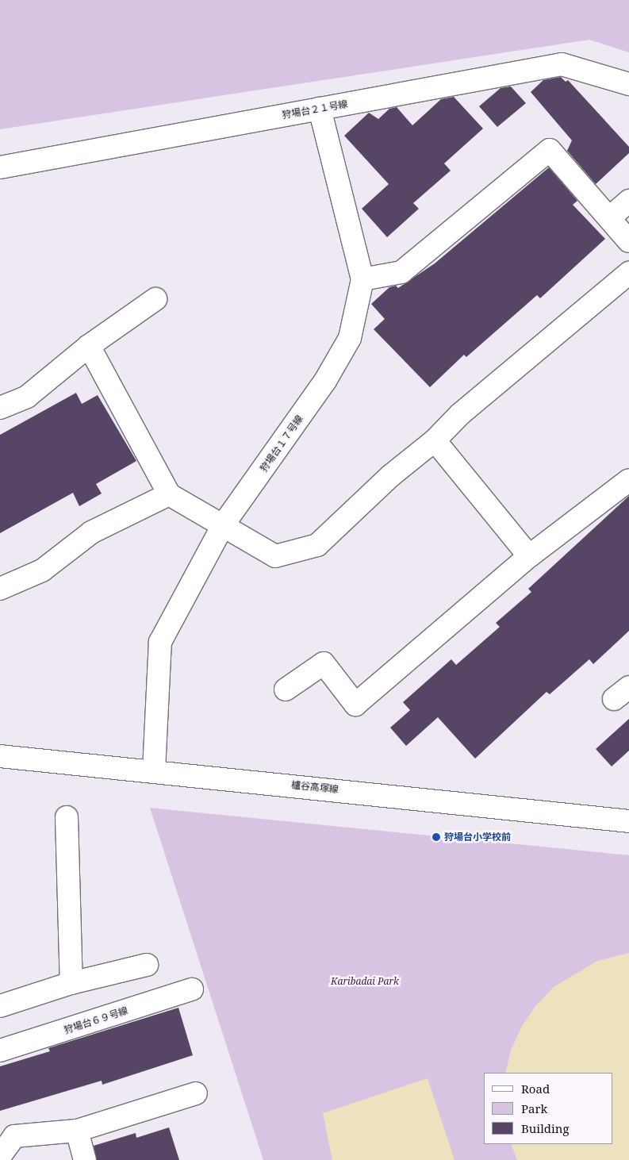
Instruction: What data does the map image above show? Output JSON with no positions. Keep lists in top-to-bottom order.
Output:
{
  "streets": {
    "street": [
      "狩場台２１号線",
      "狩場台１７号線",
      "櫨谷高塚線",
      "狩場台６９号線"
    ]
  },
  "crossings": [
    ["狩場台２１号線", "狩場台１７号線"],
    ["狩場台１７号線", "櫨谷高塚線"]
  ],
  "parks": ["Karibadai Park"],
  "places": ["狩場台小学校前"],
  "legend": ["Road", "Park", "Building"]
}
